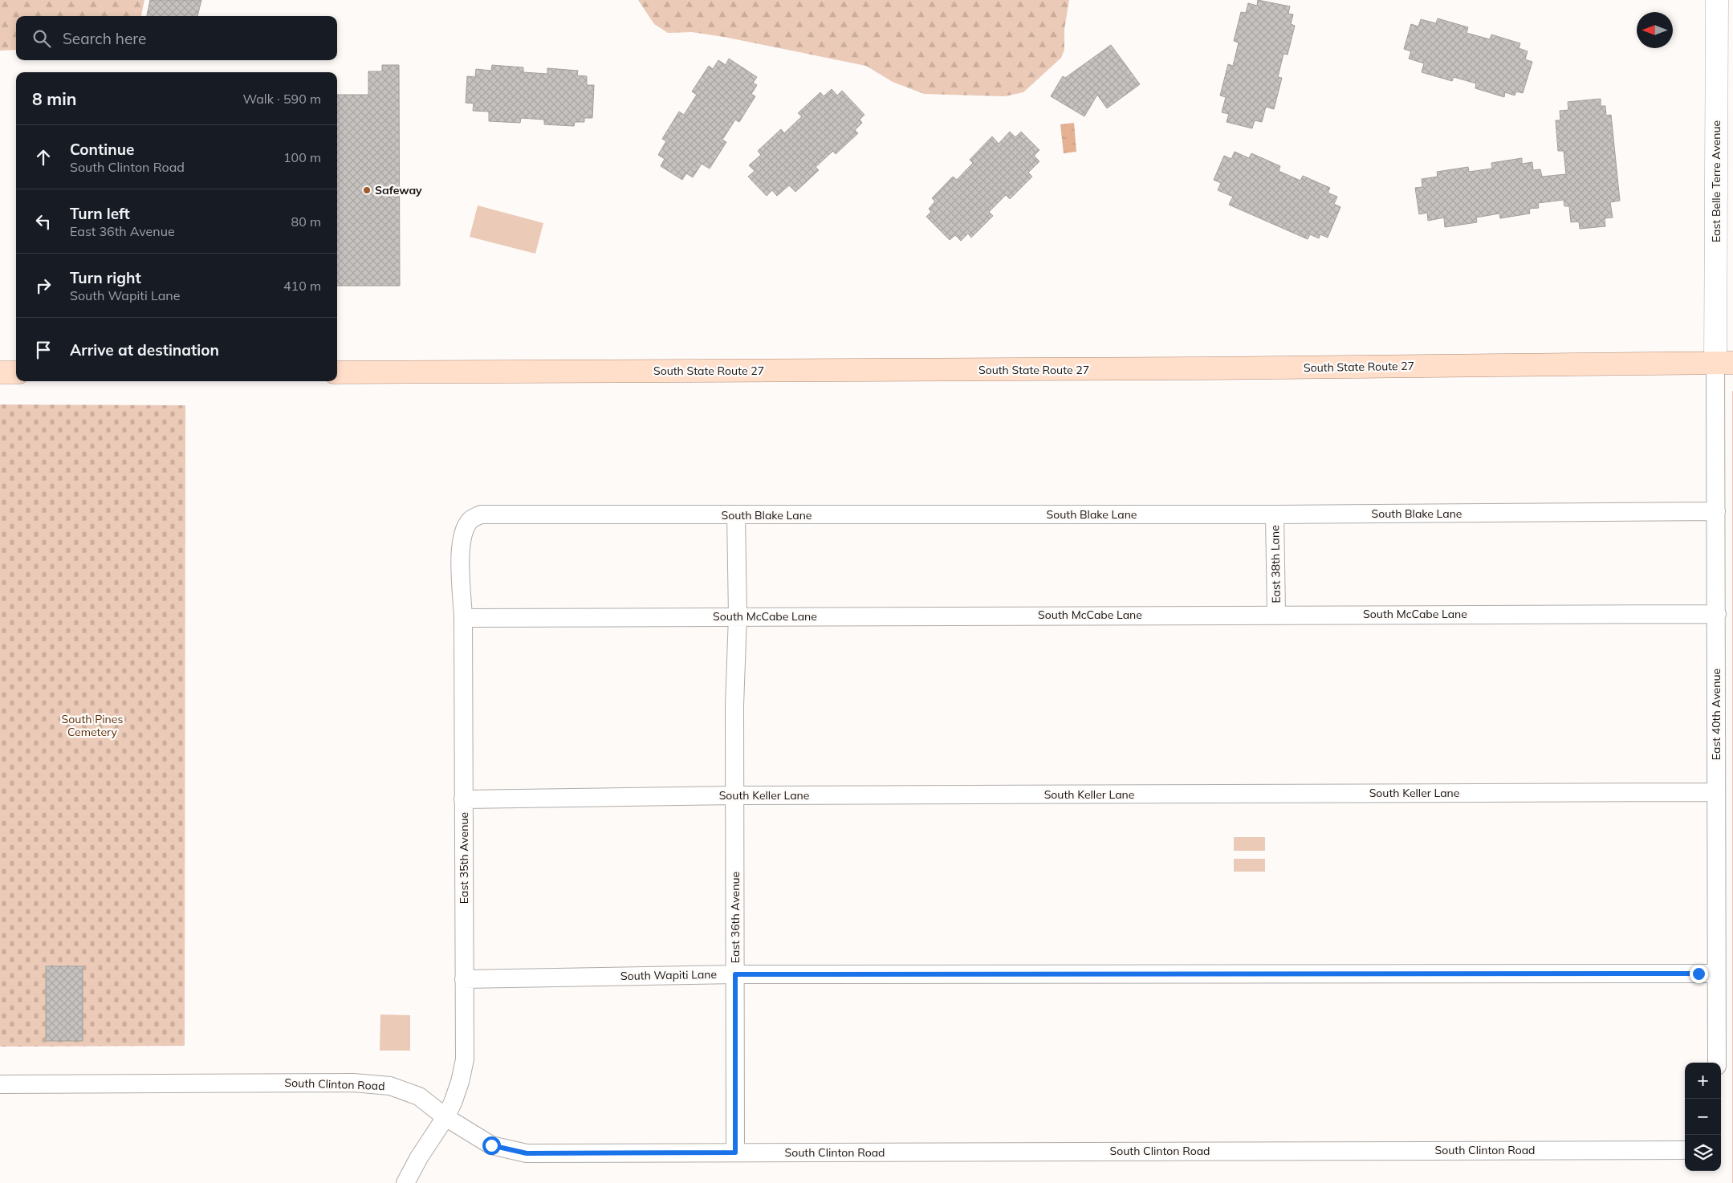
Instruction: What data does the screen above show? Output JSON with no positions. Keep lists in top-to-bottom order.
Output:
{
  "streets": {
    "main road": ["South State Route 27"],
    "street": [
      "East Belle Terre Avenue",
      "South Blake Lane",
      "East 38th Lane",
      "South McCabe Lane",
      "East 40th Avenue",
      "South Keller Lane",
      "East 35th Avenue",
      "East 36th Avenue",
      "South Wapiti Lane",
      "South Clinton Road"
    ]
  },
  "crossings": [
    ["East Belle Terre Avenue", "South State Route 27"],
    ["East Belle Terre Avenue", "East 40th Avenue"],
    ["South State Route 27", "East 40th Avenue"],
    ["South Blake Lane", "East 38th Lane"],
    ["South Blake Lane", "East 40th Avenue"],
    ["South Blake Lane", "East 35th Avenue"],
    ["South Blake Lane", "East 36th Avenue"],
    ["East 38th Lane", "South McCabe Lane"],
    ["South McCabe Lane", "East 40th Avenue"],
    ["South McCabe Lane", "East 35th Avenue"],
    ["South McCabe Lane", "East 36th Avenue"],
    ["East 40th Avenue", "South Keller Lane"],
    ["East 40th Avenue", "South Wapiti Lane"],
    ["South Keller Lane", "East 35th Avenue"],
    ["South Keller Lane", "East 36th Avenue"],
    ["East 35th Avenue", "South Wapiti Lane"],
    ["East 35th Avenue", "South Clinton Road"],
    ["East 36th Avenue", "South Wapiti Lane"],
    ["East 36th Avenue", "South Clinton Road"]
  ],
  "parks": ["South Pines Cemetery"],
  "places": ["Safeway"],
  "north": "left",
  "page": {
    "search": "Search here",
    "heading": ["8 min", "Walk · 590 m"],
    "list": [
      ["Continue", "South Clinton Road", "100 m"],
      ["Turn left", "East 36th Avenue", "80 m"],
      ["Turn right", "South Wapiti Lane", "410 m"],
      "Arrive at destination"
    ],
    "map_buttons": ["+", "−"]
  }
}
